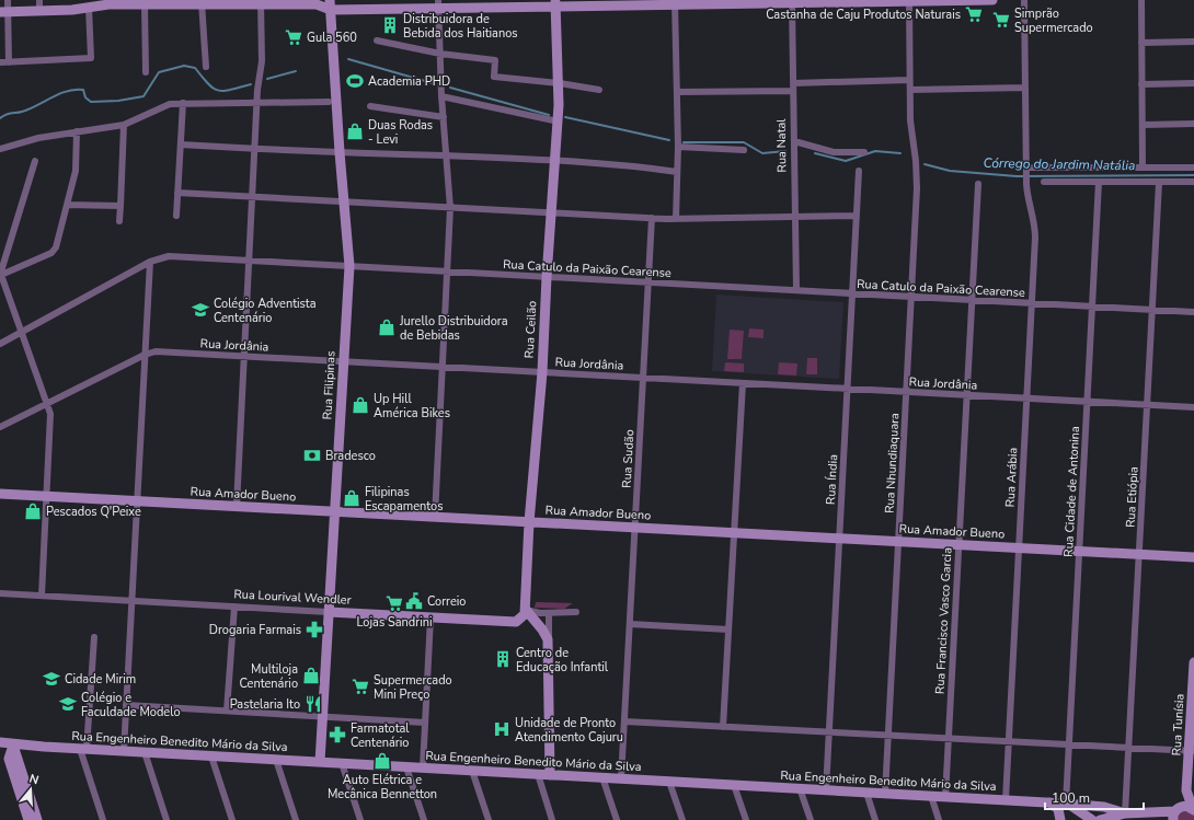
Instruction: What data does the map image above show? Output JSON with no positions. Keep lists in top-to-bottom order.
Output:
{
  "streets": {
    "street": [
      "Rua Natal",
      "Rua Catulo da Paixão Cearense",
      "Rua Ceilão",
      "Rua Jordânia",
      "Rua Filipinas",
      "Rua Sudão",
      "Rua Nhundiaquara",
      "Rua Arábia",
      "Rua Índia",
      "Rua Cidade de Antonina",
      "Rua Amador Bueno",
      "Rua Etiópia",
      "Rua Lourival Wendler",
      "Rua Francisco Vasco Garcia",
      "Rua Tunísia",
      "Rua Engenheiro Benedito Mário da Silva"
    ]
  },
  "crossings": [
    ["Rua Natal", "Rua Catulo da Paixão Cearense"],
    ["Rua Catulo da Paixão Cearense", "Rua Ceilão"],
    ["Rua Catulo da Paixão Cearense", "Rua Filipinas"],
    ["Rua Catulo da Paixão Cearense", "Rua Sudão"],
    ["Rua Catulo da Paixão Cearense", "Rua Nhundiaquara"],
    ["Rua Catulo da Paixão Cearense", "Rua Arábia"],
    ["Rua Catulo da Paixão Cearense", "Rua Índia"],
    ["Rua Catulo da Paixão Cearense", "Rua Cidade de Antonina"],
    ["Rua Catulo da Paixão Cearense", "Rua Etiópia"],
    ["Rua Catulo da Paixão Cearense", "Rua Francisco Vasco Garcia"],
    ["Rua Ceilão", "Rua Jordânia"],
    ["Rua Ceilão", "Rua Amador Bueno"],
    ["Rua Ceilão", "Rua Lourival Wendler"],
    ["Rua Jordânia", "Rua Filipinas"],
    ["Rua Jordânia", "Rua Sudão"],
    ["Rua Jordânia", "Rua Nhundiaquara"],
    ["Rua Jordânia", "Rua Arábia"],
    ["Rua Jordânia", "Rua Índia"],
    ["Rua Jordânia", "Rua Cidade de Antonina"],
    ["Rua Jordânia", "Rua Etiópia"],
    ["Rua Jordânia", "Rua Francisco Vasco Garcia"],
    ["Rua Filipinas", "Rua Amador Bueno"],
    ["Rua Filipinas", "Rua Lourival Wendler"],
    ["Rua Filipinas", "Rua Engenheiro Benedito Mário da Silva"],
    ["Rua Sudão", "Rua Amador Bueno"],
    ["Rua Sudão", "Rua Engenheiro Benedito Mário da Silva"],
    ["Rua Nhundiaquara", "Rua Amador Bueno"],
    ["Rua Nhundiaquara", "Rua Engenheiro Benedito Mário da Silva"],
    ["Rua Arábia", "Rua Amador Bueno"],
    ["Rua Arábia", "Rua Engenheiro Benedito Mário da Silva"],
    ["Rua Índia", "Rua Amador Bueno"],
    ["Rua Índia", "Rua Engenheiro Benedito Mário da Silva"],
    ["Rua Cidade de Antonina", "Rua Amador Bueno"],
    ["Rua Cidade de Antonina", "Rua Engenheiro Benedito Mário da Silva"],
    ["Rua Amador Bueno", "Rua Etiópia"],
    ["Rua Amador Bueno", "Rua Francisco Vasco Garcia"],
    ["Rua Etiópia", "Rua Engenheiro Benedito Mário da Silva"],
    ["Rua Francisco Vasco Garcia", "Rua Engenheiro Benedito Mário da Silva"]
  ],
  "water": ["Córrego do Jardim Natália"],
  "places": {
    "supermarket": [
      "Castanha de Caju Produtos Naturais",
      "Simprão Supermercado",
      "Gula 560",
      "Lojas Sandrini",
      "Supermercado Mini Preço"
    ],
    "building": ["Distribuidora de Bebida dos Haitianos", "Centro de Educação Infantil"],
    "sports": ["Academia PHD"],
    "shop": [
      "Duas Rodas - Levi",
      "Jurello Distribuidora de Bebidas",
      "Up Hill América Bikes",
      "Filipinas Escapamentos",
      "Pescados Q'Peixe",
      "Multiloja Centenário",
      "Auto Elétrica e Mecânica Bennetton"
    ],
    "school or university": ["Colégio Adventista Centenário", "Cidade Mirim", "Colégio e Faculdade Modelo"],
    "bank": ["Bradesco"],
    "public building": ["Correio"],
    "pharmacy": ["Drogaria Farmais", "Farmatotal Centenário"],
    "restaurant": ["Pastelaria Ito"],
    "hospital": ["Unidade de Pronto Atendimento Cajuru"]
  },
  "scale_bar": "100 m",
  "north": "top"
}
